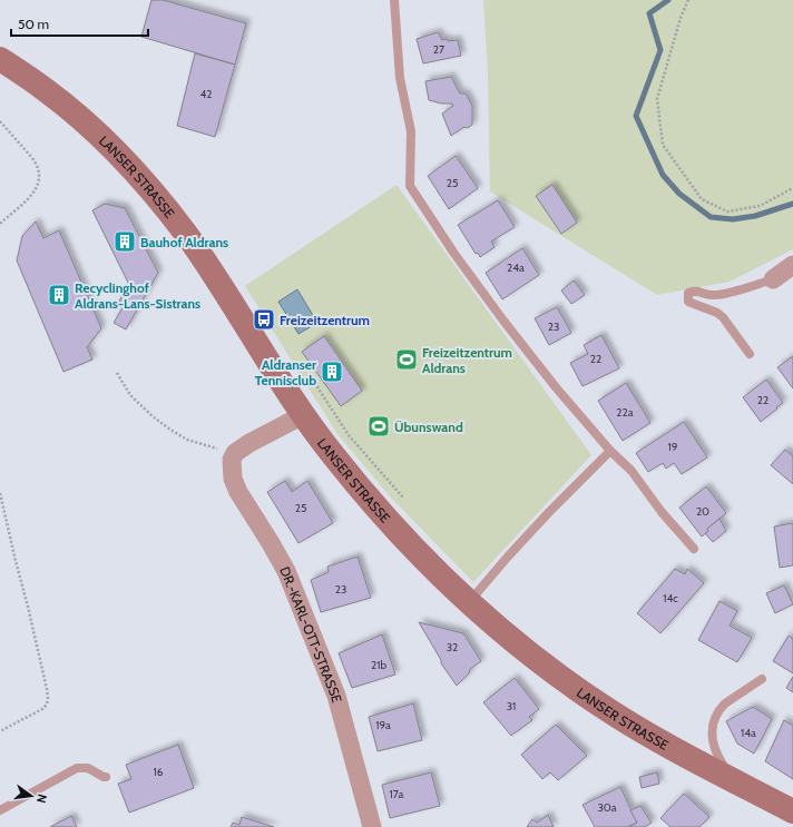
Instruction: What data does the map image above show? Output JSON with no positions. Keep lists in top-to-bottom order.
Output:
{
  "streets": {
    "main road": ["LANSER STRASSE"],
    "street": ["DR.-KARL-OTT-STRASSE"]
  },
  "places": {
    "building": ["Bauhof Aldrans", "Recyclinghof Aldrans-Lans-Sistrans", "Aldranser Tennisclub"],
    "bus stop": ["Freizeitzentrum"],
    "sports": ["Freizeitzentrum Aldrans", "Übunswand"]
  },
  "house_numbers": [
    "27",
    "42",
    "25",
    "24a",
    "23",
    "22",
    "22",
    "22a",
    "19",
    "25",
    "20",
    "23",
    "14c",
    "32",
    "21b",
    "31",
    "19a",
    "14a",
    "16",
    "17a",
    "30a"
  ],
  "scale_bar": "50 m",
  "north": "right"
}
